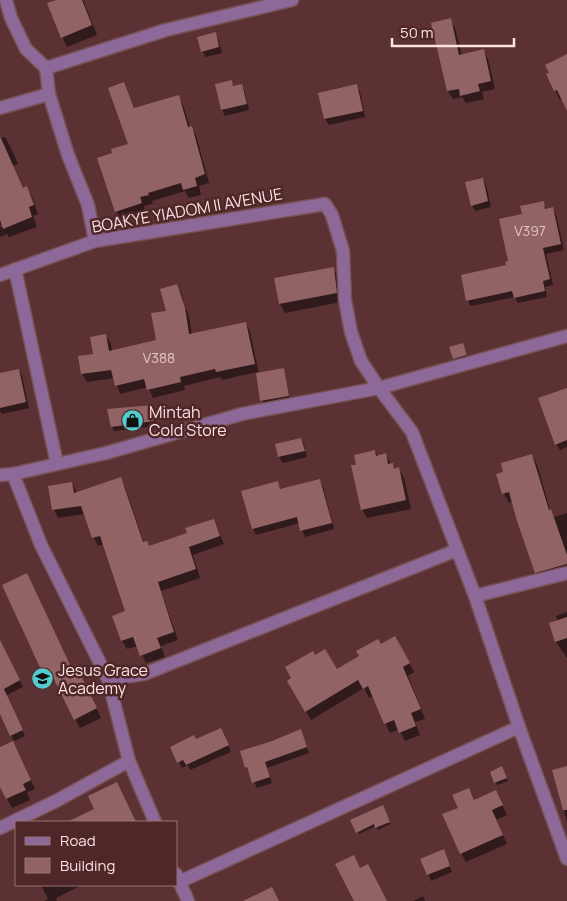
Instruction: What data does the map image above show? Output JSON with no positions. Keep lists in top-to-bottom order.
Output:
{
  "streets": {
    "street": ["BOAKYE YIADOM II AVENUE"]
  },
  "places": {
    "shop": ["Mintah Cold Store"],
    "school or university": ["Jesus Grace Academy"]
  },
  "house_numbers": ["V397", "V388"],
  "legend": ["Road", "Building"],
  "scale_bar": "50 m"
}
